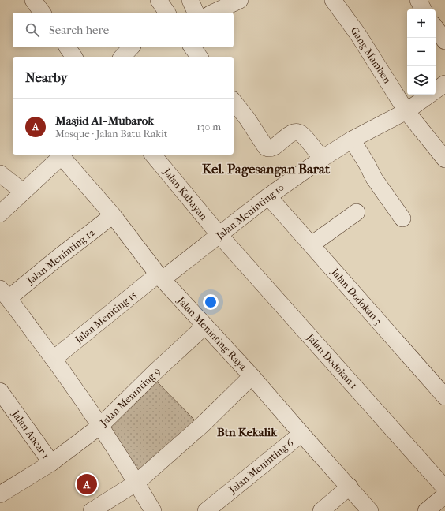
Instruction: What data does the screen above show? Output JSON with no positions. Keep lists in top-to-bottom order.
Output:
{
  "streets": {
    "street": [
      "Gang Mamben",
      "Jalan Kahayan",
      "Jalan Meninting 10",
      "Jalan Meninting 12",
      "Jalan Dodokan 3",
      "Jalan Meniting 15",
      "Jalan Meninting Raya",
      "Jalan Dodokan 1",
      "Jalan Meninting 9",
      "Jalan Ancar 1",
      "Jalan Meninting 6"
    ]
  },
  "crossings": [
    ["Gang Mamben", "Jalan Meninting 10"],
    ["Jalan Kahayan", "Jalan Meninting 10"],
    ["Jalan Kahayan", "Jalan Dodokan 1"],
    ["Jalan Meninting 10", "Jalan Dodokan 3"],
    ["Jalan Meninting 10", "Jalan Meniting 15"],
    ["Jalan Meninting 10", "Jalan Meninting Raya"],
    ["Jalan Meninting 10", "Jalan Dodokan 1"],
    ["Jalan Meninting 12", "Jalan Meninting Raya"],
    ["Jalan Meniting 15", "Jalan Meninting Raya"],
    ["Jalan Meninting Raya", "Jalan Meninting 9"],
    ["Jalan Meninting Raya", "Jalan Meninting 6"],
    ["Jalan Meninting 9", "Jalan Ancar 1"]
  ],
  "districts": ["Kel. Pagesangan Barat", "Btn Kekalik"],
  "page": {
    "map_buttons": ["+", "−"],
    "search": "Search here",
    "heading": "Nearby",
    "list": [
      {
        "mark": "A",
        "name": "Masjid Al- Mubarok",
        "note": "Mosque · Jalan Batu Rakit",
        "value": "130 m"
      }
    ],
    "pins": "A"
  }
}
